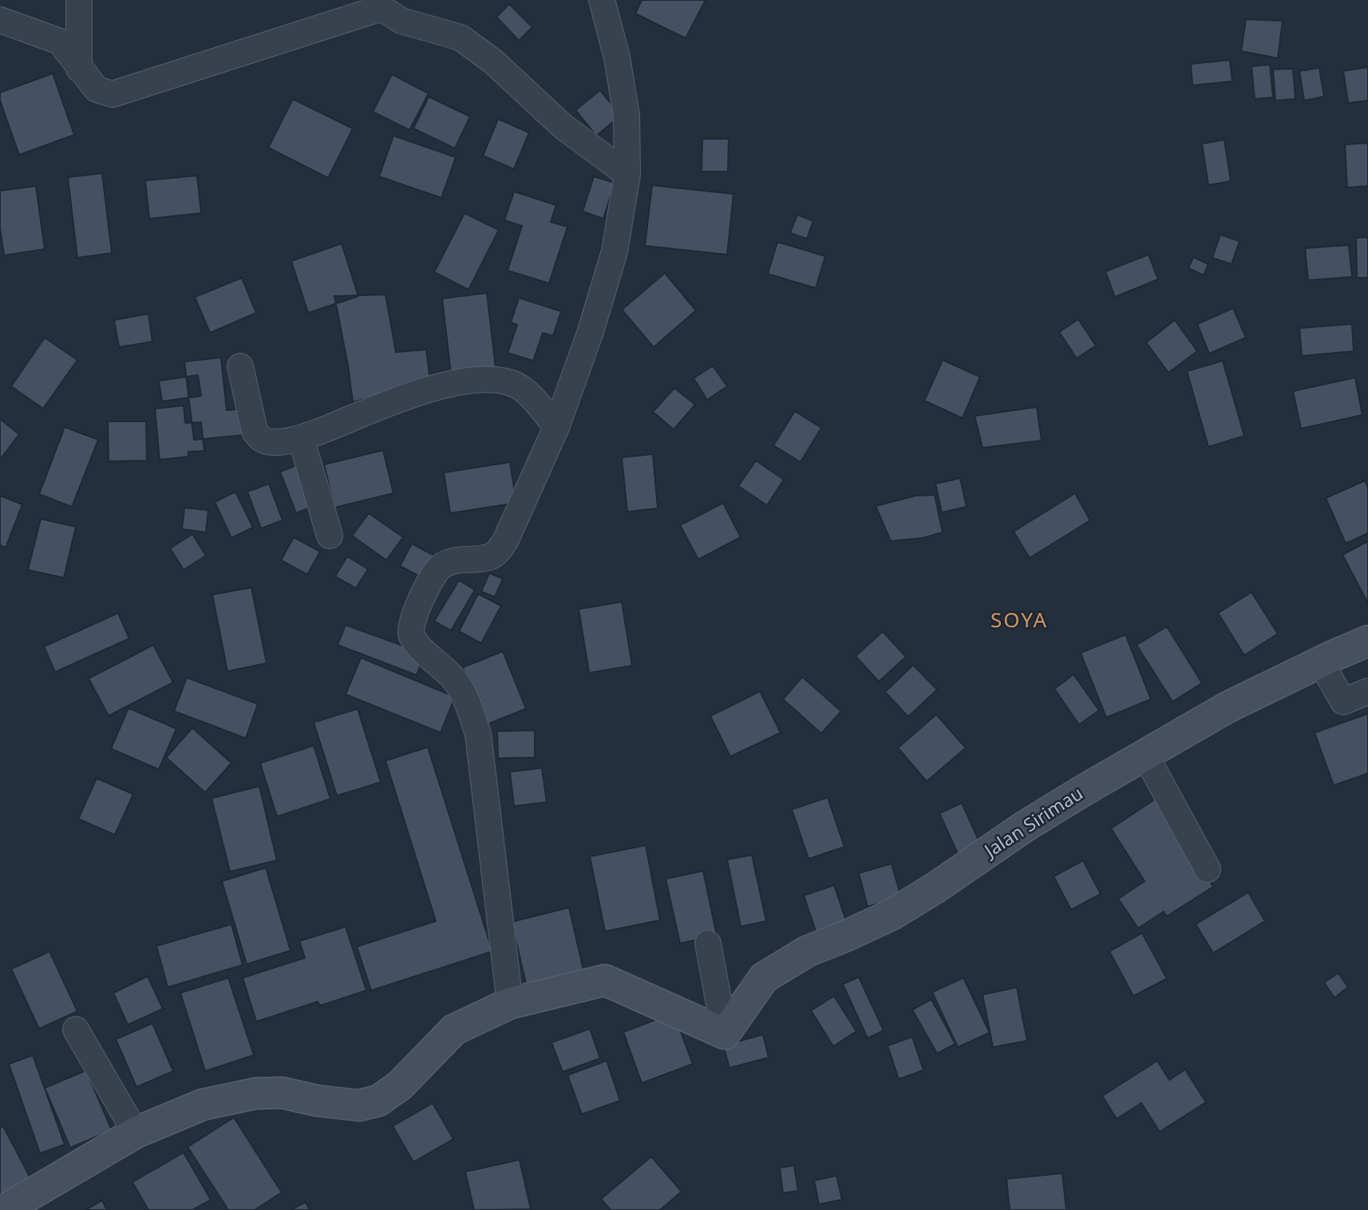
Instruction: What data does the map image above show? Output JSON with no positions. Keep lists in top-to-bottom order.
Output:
{
  "streets": {
    "main road": ["Jalan Sirimau"]
  },
  "districts": ["SOYA"]
}
